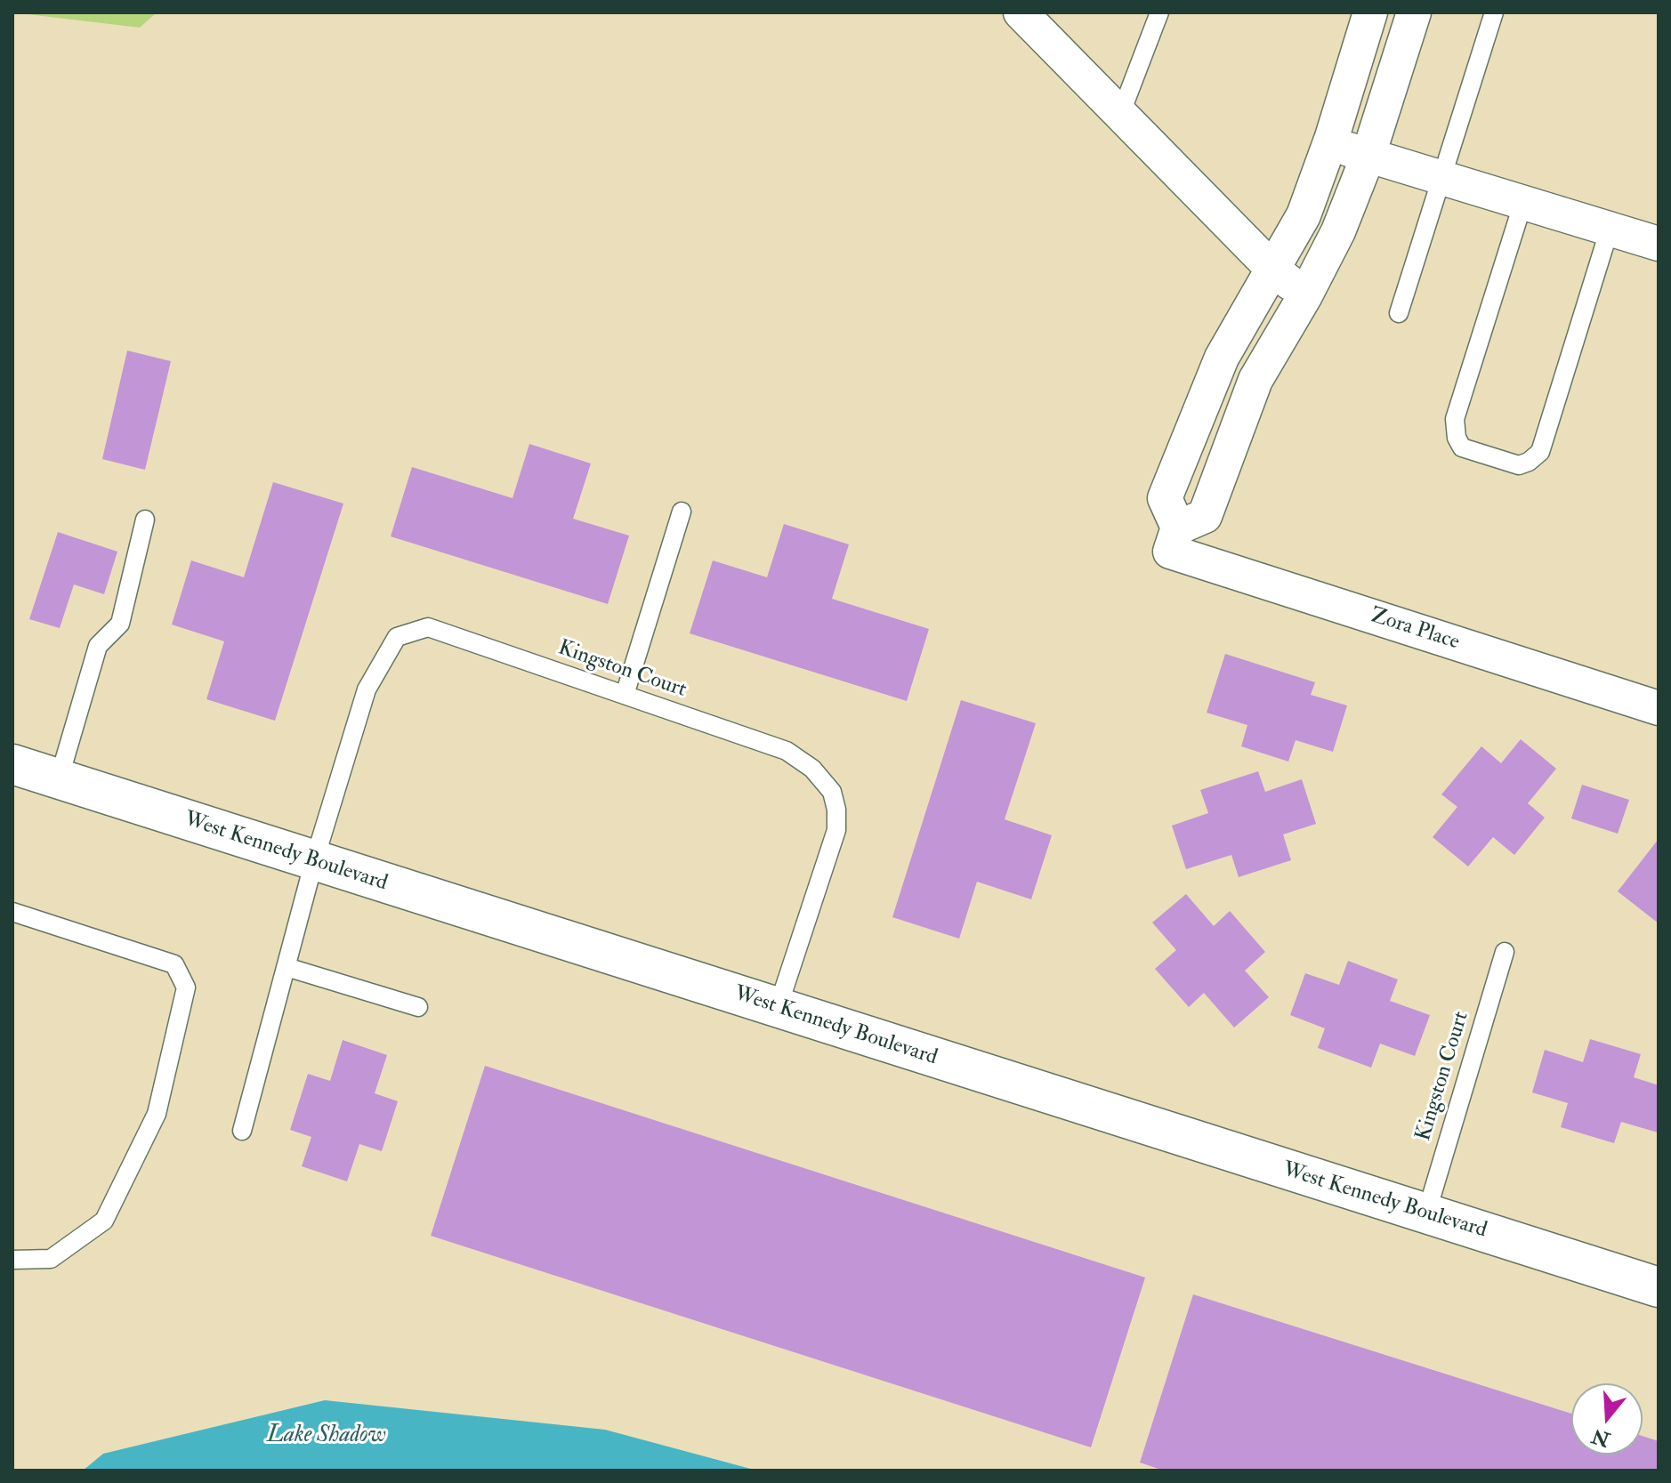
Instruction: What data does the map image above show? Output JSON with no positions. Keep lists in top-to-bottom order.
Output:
{
  "streets": {
    "main road": ["West Kennedy Boulevard"],
    "street": ["Zora Place"],
    "lane": ["Kingston Court"]
  },
  "crossings": [
    ["Kingston Court", "West Kennedy Boulevard"]
  ],
  "water": ["Lake Shadow"],
  "north": "bottom"
}
